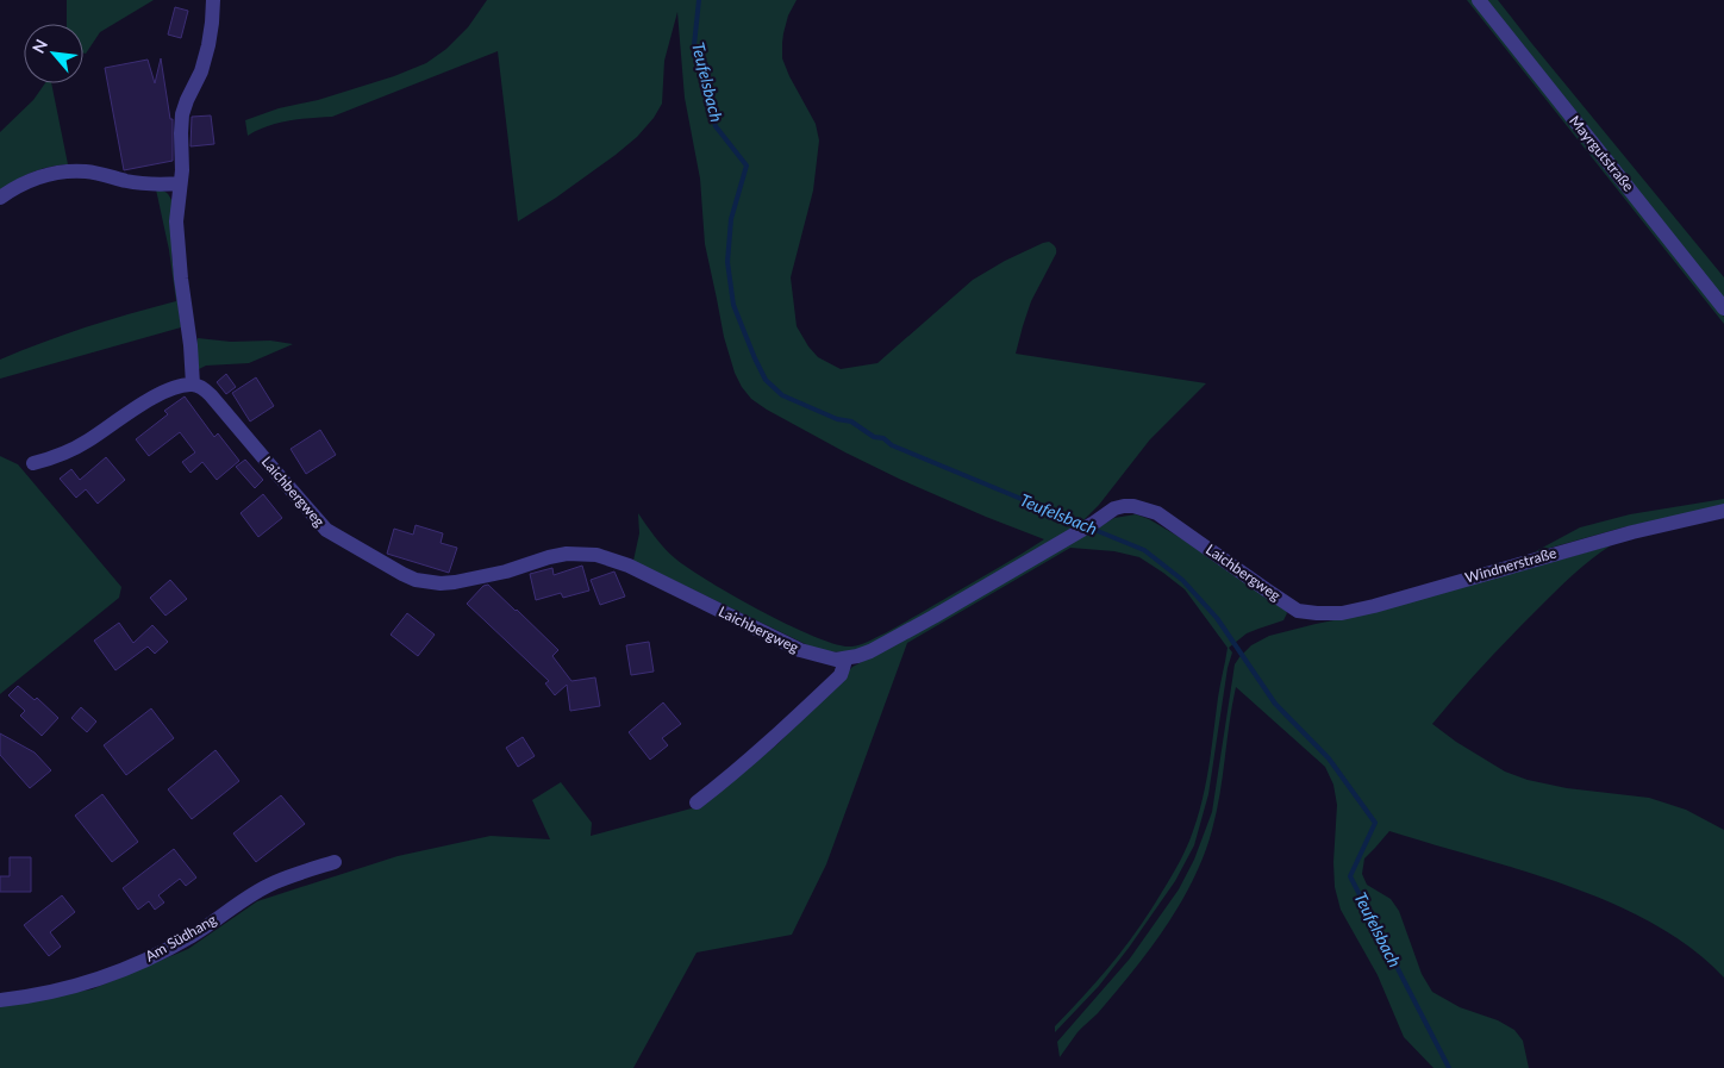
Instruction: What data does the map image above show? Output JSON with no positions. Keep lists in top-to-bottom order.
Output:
{
  "streets": {
    "street": [
      "Mayrgutstraße",
      "Laichbergweg",
      "Windnerstraße",
      "Am Südhang"
    ]
  },
  "crossings": [
    ["Laichbergweg", "Windnerstraße"]
  ],
  "water": ["Teufelsbach"],
  "north": "top left"
}
